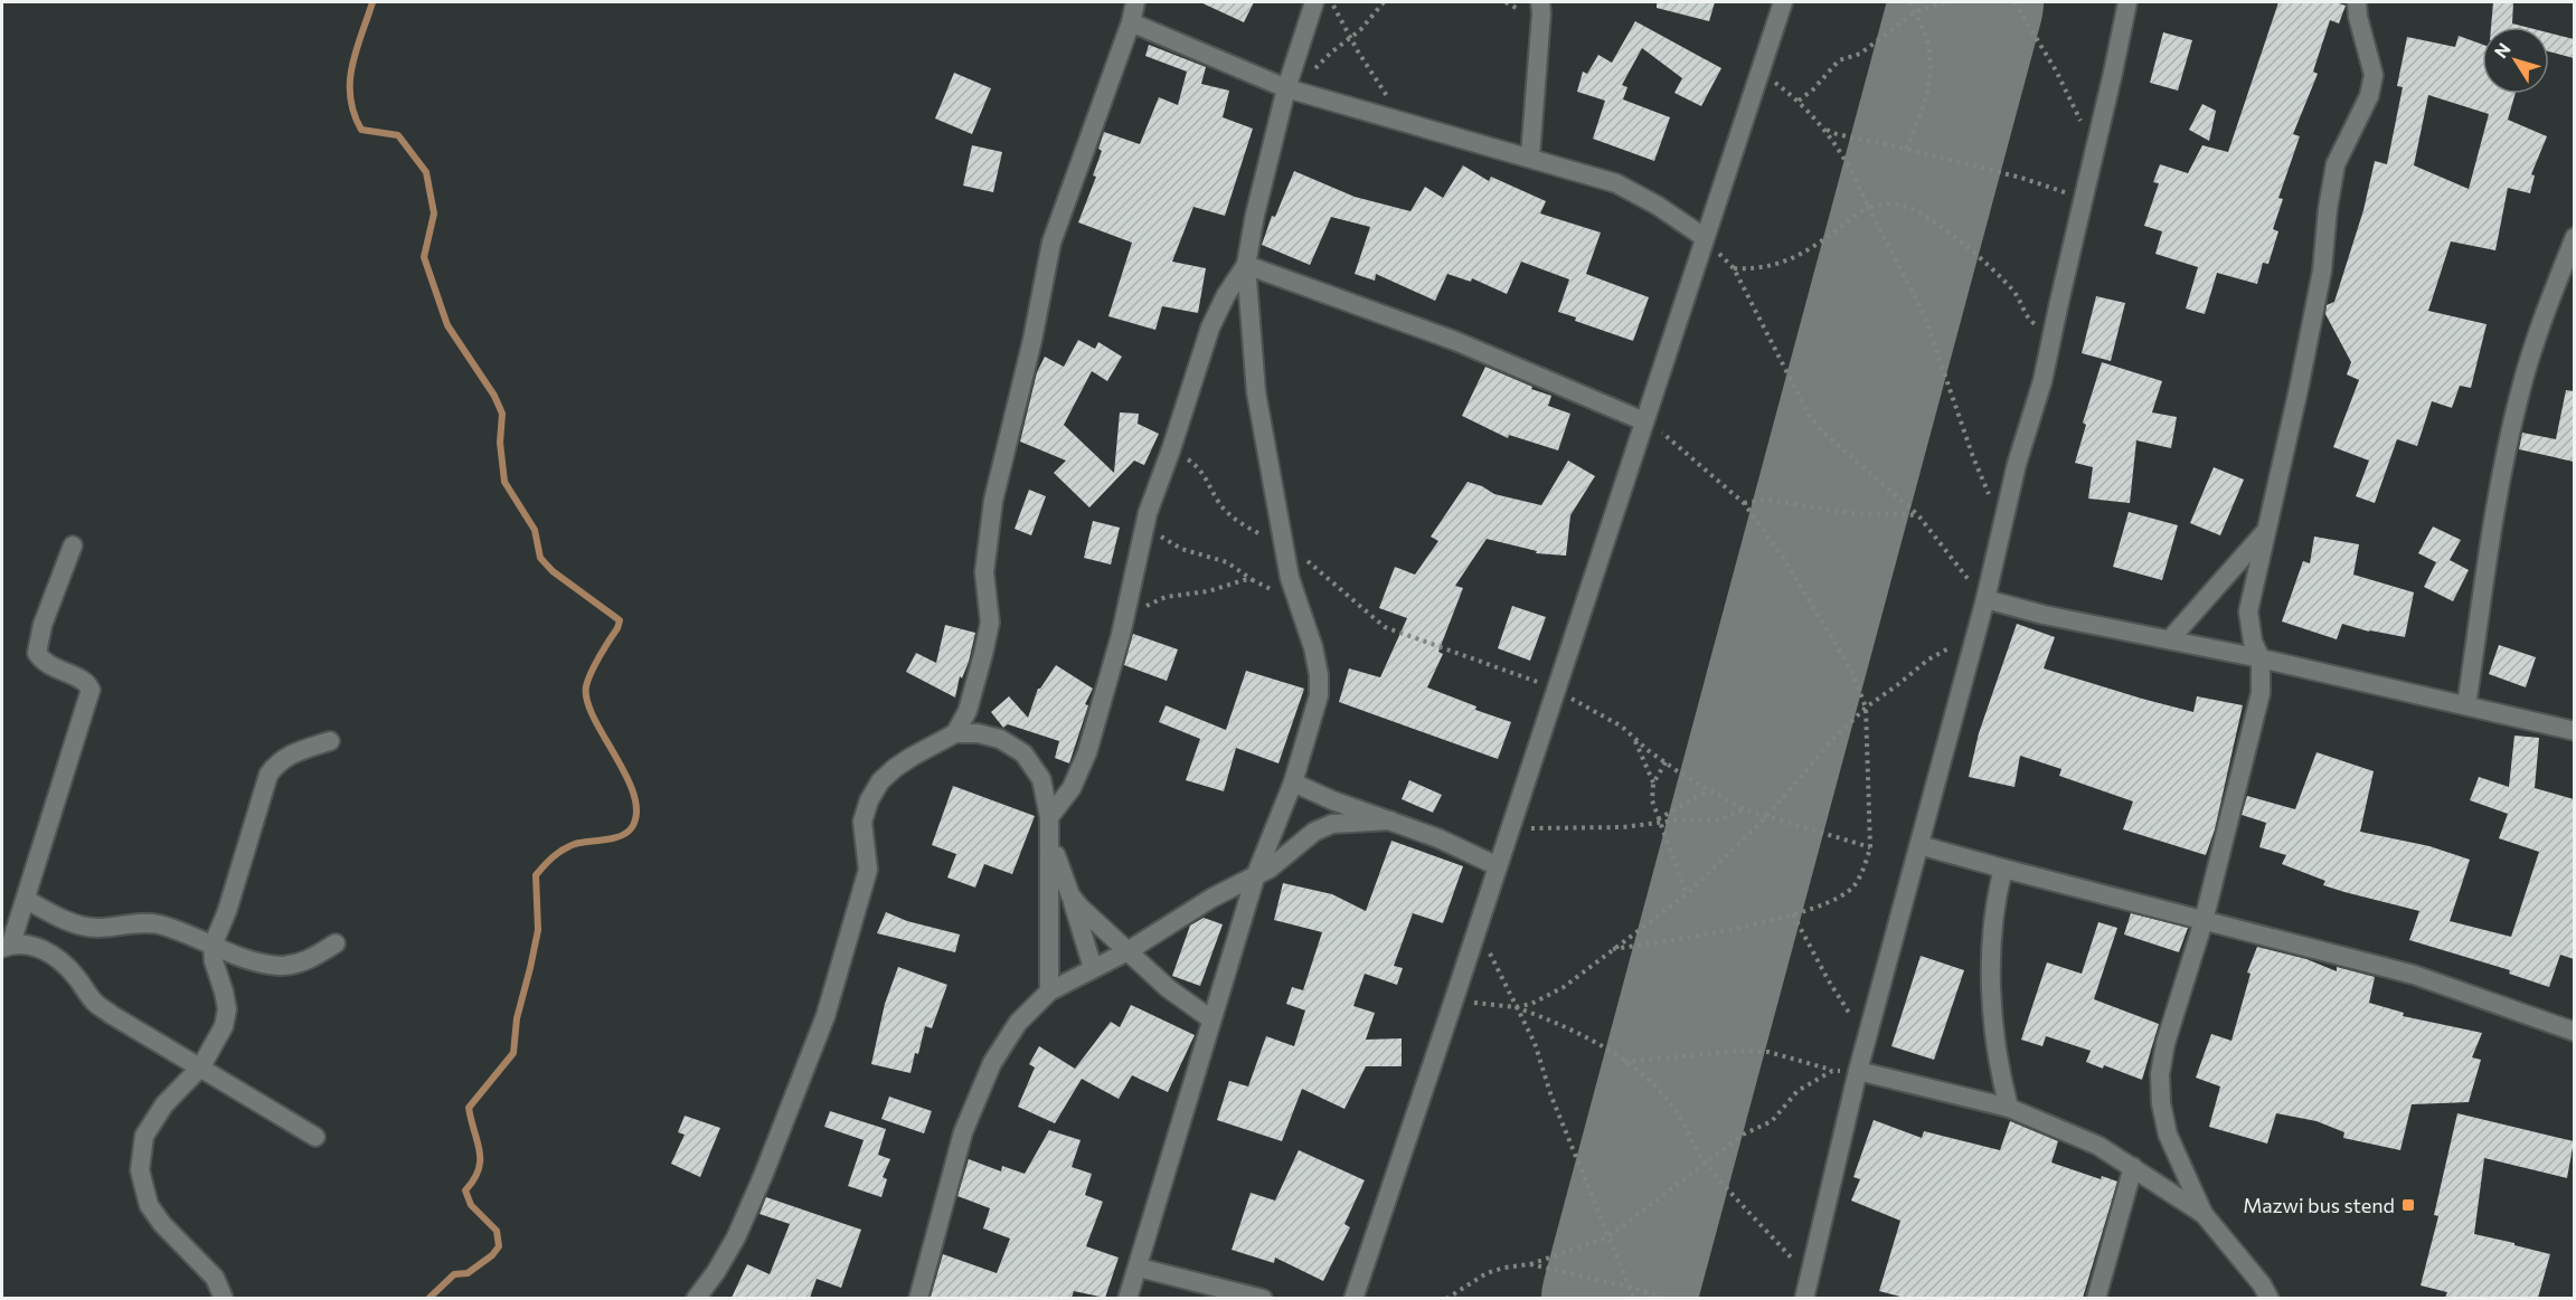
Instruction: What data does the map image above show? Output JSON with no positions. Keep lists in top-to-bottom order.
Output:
{
  "places": {
    "transit": ["Mazwi bus stend"]
  },
  "north": "top left"
}
